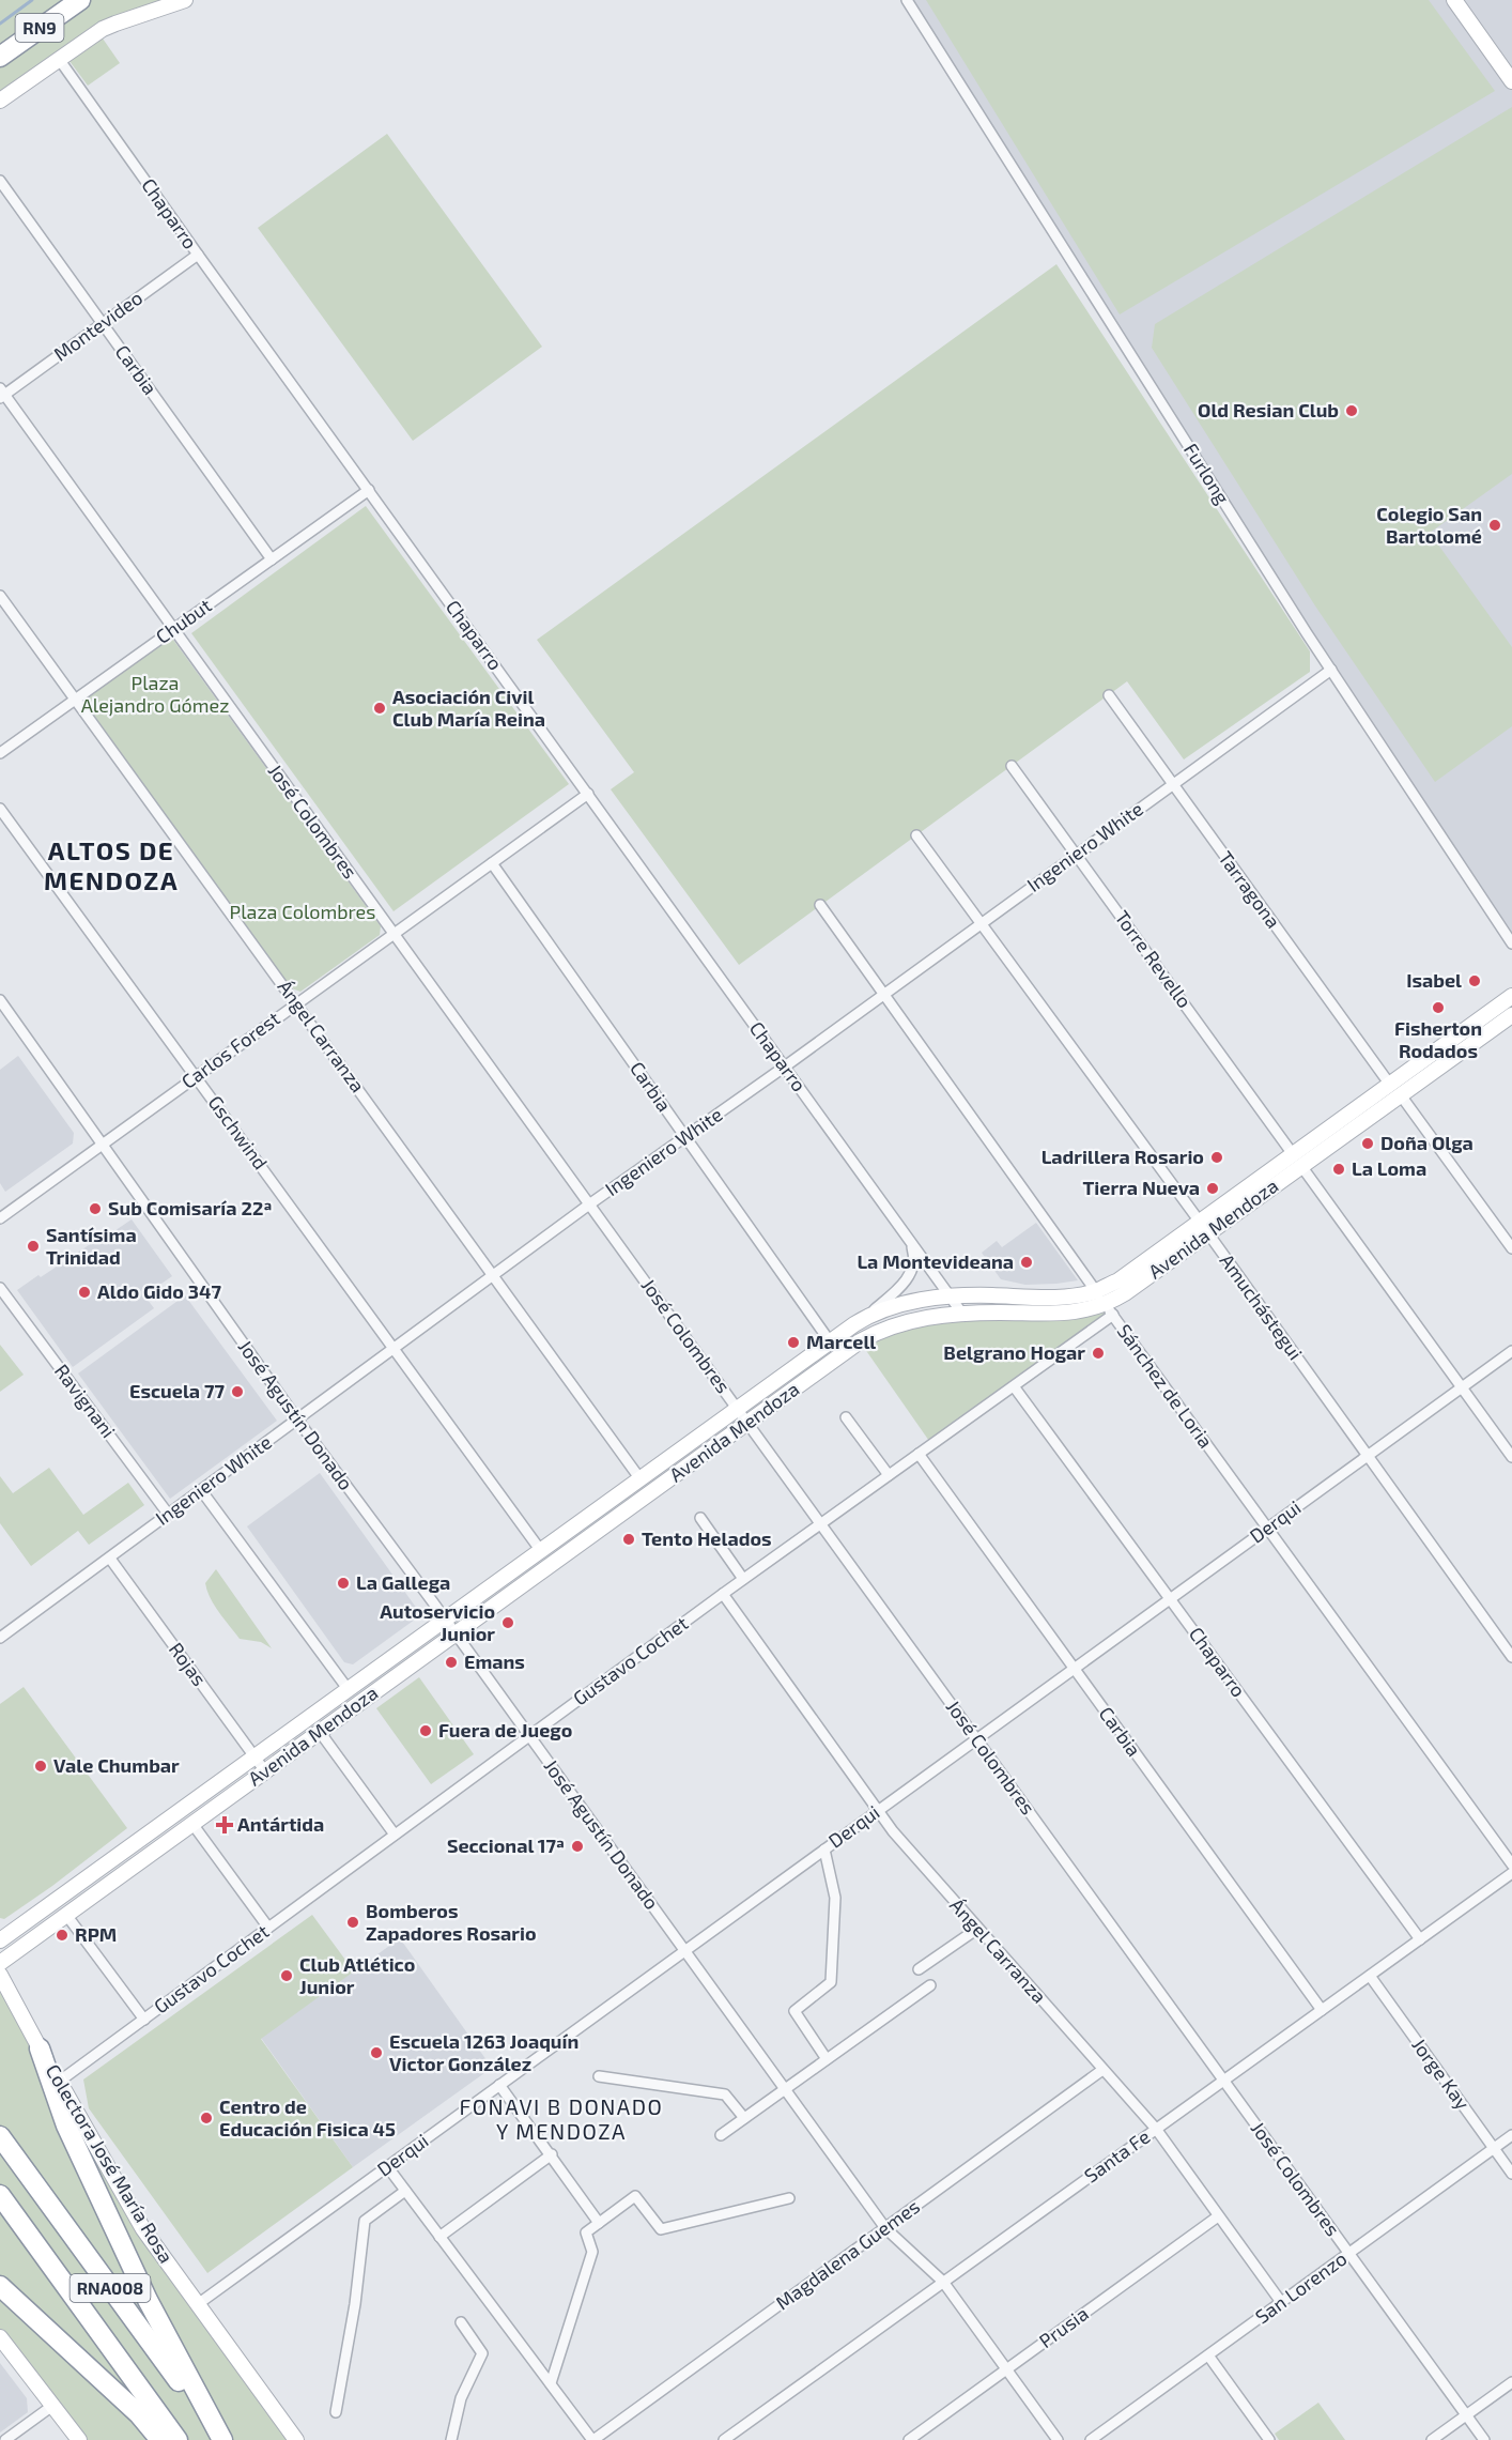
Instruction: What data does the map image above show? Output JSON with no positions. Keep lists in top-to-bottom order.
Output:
{
  "streets": {
    "highway": ["RN9", "RNA008"],
    "main road": ["Avenida Mendoza", "Colectora José María Rosa"],
    "street": [
      "Chaparro",
      "Montevideo",
      "Carbia",
      "Furlong",
      "Chubut",
      "José Colombres",
      "Ingeniero White",
      "Tarragona",
      "Torre Revello",
      "Ángel Carranza",
      "Carlos Forest",
      "Gschwind",
      "Amuchástegui",
      "Sánchez de Loria",
      "Ravignani",
      "José Agustín Donado",
      "Derqui",
      "Gustavo Cochet",
      "Rojas",
      "Jorge Kay",
      "Santa Fe",
      "Magdalena Guemes",
      "San Lorenzo",
      "Prusia"
    ]
  },
  "crossings": [
    ["Chaparro", "Montevideo"],
    ["Chaparro", "Chubut"],
    ["Chaparro", "Ingeniero White"],
    ["Chaparro", "Carlos Forest"],
    ["Chaparro", "Avenida Mendoza"],
    ["Chaparro", "Derqui"],
    ["Chaparro", "Gustavo Cochet"],
    ["Chaparro", "Santa Fe"],
    ["Montevideo", "Carbia"],
    ["Montevideo", "José Colombres"],
    ["Carbia", "Chubut"],
    ["Carbia", "Ingeniero White"],
    ["Carbia", "Carlos Forest"],
    ["Carbia", "Avenida Mendoza"],
    ["Carbia", "Derqui"],
    ["Carbia", "Gustavo Cochet"],
    ["Carbia", "Santa Fe"],
    ["Furlong", "Ingeniero White"],
    ["Chubut", "José Colombres"],
    ["Chubut", "Ángel Carranza"],
    ["José Colombres", "Ingeniero White"],
    ["José Colombres", "Carlos Forest"],
    ["José Colombres", "Avenida Mendoza"],
    ["José Colombres", "Derqui"],
    ["José Colombres", "Gustavo Cochet"],
    ["José Colombres", "Santa Fe"],
    ["José Colombres", "San Lorenzo"],
    ["Ingeniero White", "Tarragona"],
    ["Ingeniero White", "Torre Revello"],
    ["Ingeniero White", "Ángel Carranza"],
    ["Ingeniero White", "Gschwind"],
    ["Ingeniero White", "Amuchástegui"],
    ["Ingeniero White", "Sánchez de Loria"],
    ["Ingeniero White", "Ravignani"],
    ["Ingeniero White", "José Agustín Donado"],
    ["Ingeniero White", "Rojas"],
    ["Tarragona", "Avenida Mendoza"],
    ["Torre Revello", "Avenida Mendoza"],
    ["Torre Revello", "Derqui"],
    ["Ángel Carranza", "Carlos Forest"],
    ["Ángel Carranza", "Avenida Mendoza"],
    ["Ángel Carranza", "Derqui"],
    ["Ángel Carranza", "Gustavo Cochet"],
    ["Ángel Carranza", "Santa Fe"],
    ["Ángel Carranza", "Magdalena Guemes"],
    ["Ángel Carranza", "San Lorenzo"],
    ["Ángel Carranza", "Prusia"],
    ["Carlos Forest", "Gschwind"],
    ["Carlos Forest", "José Agustín Donado"],
    ["Gschwind", "Avenida Mendoza"],
    ["Avenida Mendoza", "Amuchástegui"],
    ["Avenida Mendoza", "Sánchez de Loria"],
    ["Avenida Mendoza", "José Agustín Donado"],
    ["Avenida Mendoza", "Gustavo Cochet"],
    ["Avenida Mendoza", "Rojas"],
    ["Amuchástegui", "Derqui"],
    ["Sánchez de Loria", "Derqui"],
    ["Sánchez de Loria", "Gustavo Cochet"],
    ["José Agustín Donado", "Derqui"],
    ["José Agustín Donado", "Gustavo Cochet"],
    ["José Agustín Donado", "Santa Fe"],
    ["José Agustín Donado", "Magdalena Guemes"],
    ["José Agustín Donado", "Prusia"],
    ["Derqui", "Colectora José María Rosa"],
    ["Gustavo Cochet", "Colectora José María Rosa"],
    ["Jorge Kay", "Santa Fe"],
    ["Jorge Kay", "San Lorenzo"]
  ],
  "districts": ["ALTOS DE MENDOZA", "FONAVI B DONADO Y MENDOZA"],
  "parks": ["Plaza Alejandro Gómez", "Plaza Colombres"],
  "places": {
    "other": [
      "Old Resian Club",
      "Colegio San Bartolomé",
      "Asociación Civil Club María Reina",
      "Isabel",
      "Fisherton Rodados",
      "Doña Olga",
      "Ladrillera Rosario",
      "La Loma",
      "Tierra Nueva",
      "Sub Comisaría 22ª",
      "Santísima Trinidad",
      "La Montevideana",
      "Aldo Gido 347",
      "Marcell",
      "Belgrano Hogar",
      "Escuela 77",
      "Tento Helados",
      "La Gallega",
      "Autoservicio Junior",
      "Emans",
      "Fuera de Juego",
      "Vale Chumbar",
      "Seccional 17ª",
      "Bomberos Zapadores Rosario",
      "RPM",
      "Club Atlético Junior",
      "Escuela 1263 Joaquín Victor González",
      "Centro de Educación Fisica 45"
    ],
    "health": ["Antártida"]
  }
}
